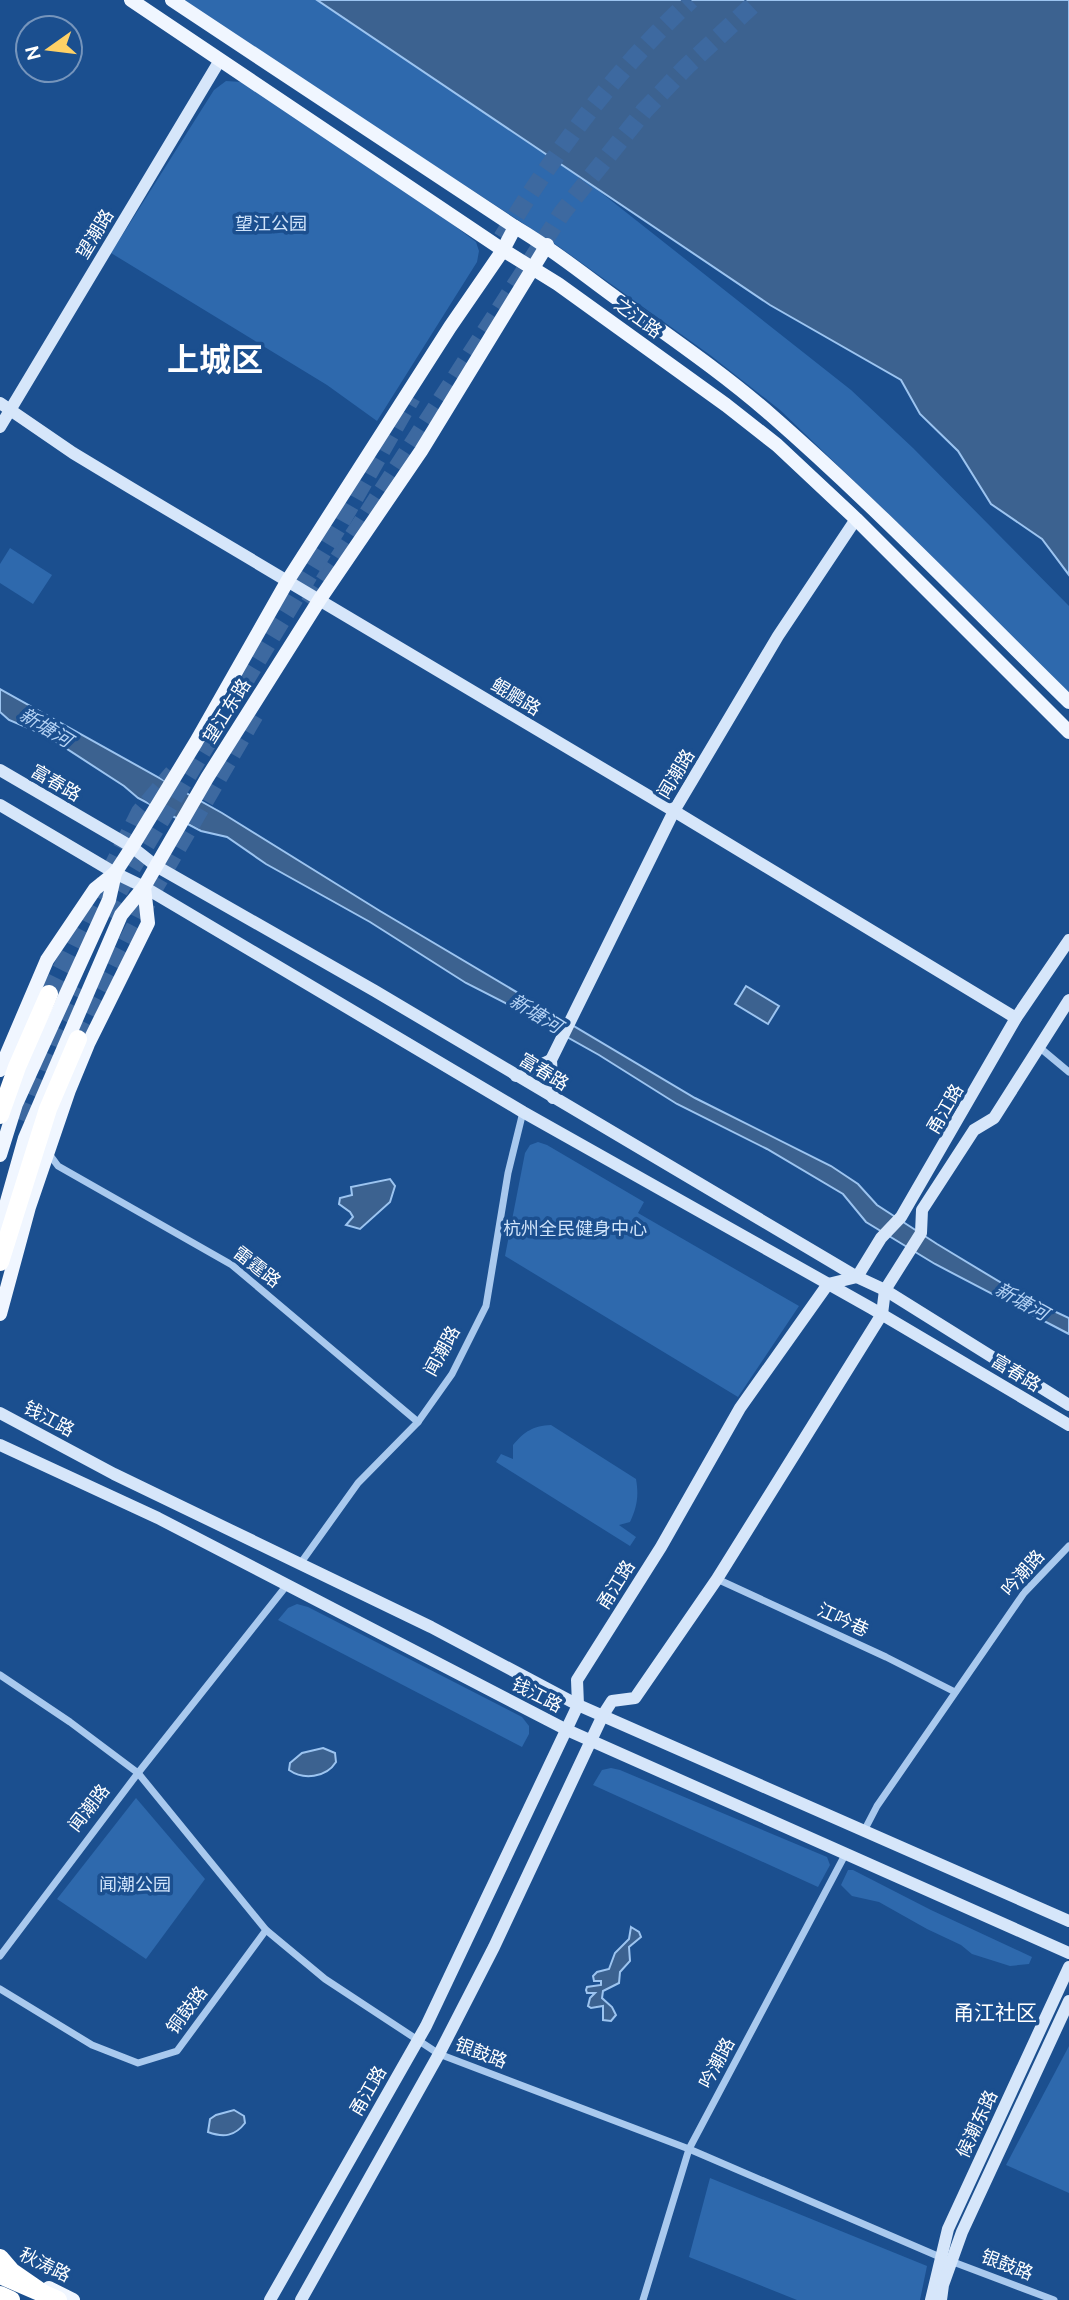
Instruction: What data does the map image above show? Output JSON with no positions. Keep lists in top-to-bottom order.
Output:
{
  "streets": {
    "main road": [
      "望潮路",
      "之江路",
      "鲲鹏路",
      "望江东路",
      "闻潮路",
      "富春路",
      "甬江路",
      "钱江路",
      "候潮东路",
      "秋涛路"
    ],
    "street": [
      "雷霆路",
      "吟潮路",
      "江吟巷",
      "铜鼓路",
      "银鼓路"
    ]
  },
  "crossings": [
    ["望潮路", "之江路"],
    ["望潮路", "鲲鹏路"],
    ["之江路", "望江东路"],
    ["之江路", "闻潮路"],
    ["鲲鹏路", "望江东路"],
    ["鲲鹏路", "闻潮路"],
    ["鲲鹏路", "甬江路"],
    ["望江东路", "富春路"],
    ["闻潮路", "富春路"],
    ["闻潮路", "雷霆路"],
    ["闻潮路", "钱江路"],
    ["闻潮路", "银鼓路"],
    ["富春路", "甬江路"],
    ["甬江路", "钱江路"],
    ["甬江路", "江吟巷"],
    ["甬江路", "银鼓路"],
    ["钱江路", "吟潮路"],
    ["吟潮路", "江吟巷"],
    ["吟潮路", "银鼓路"],
    ["铜鼓路", "银鼓路"],
    ["银鼓路", "候潮东路"]
  ],
  "districts": ["上城区", "甬江社区"],
  "water": ["新塘河"],
  "parks": ["望江公园", "杭州全民健身中心", "闻潮公园"],
  "north": "left"
}
